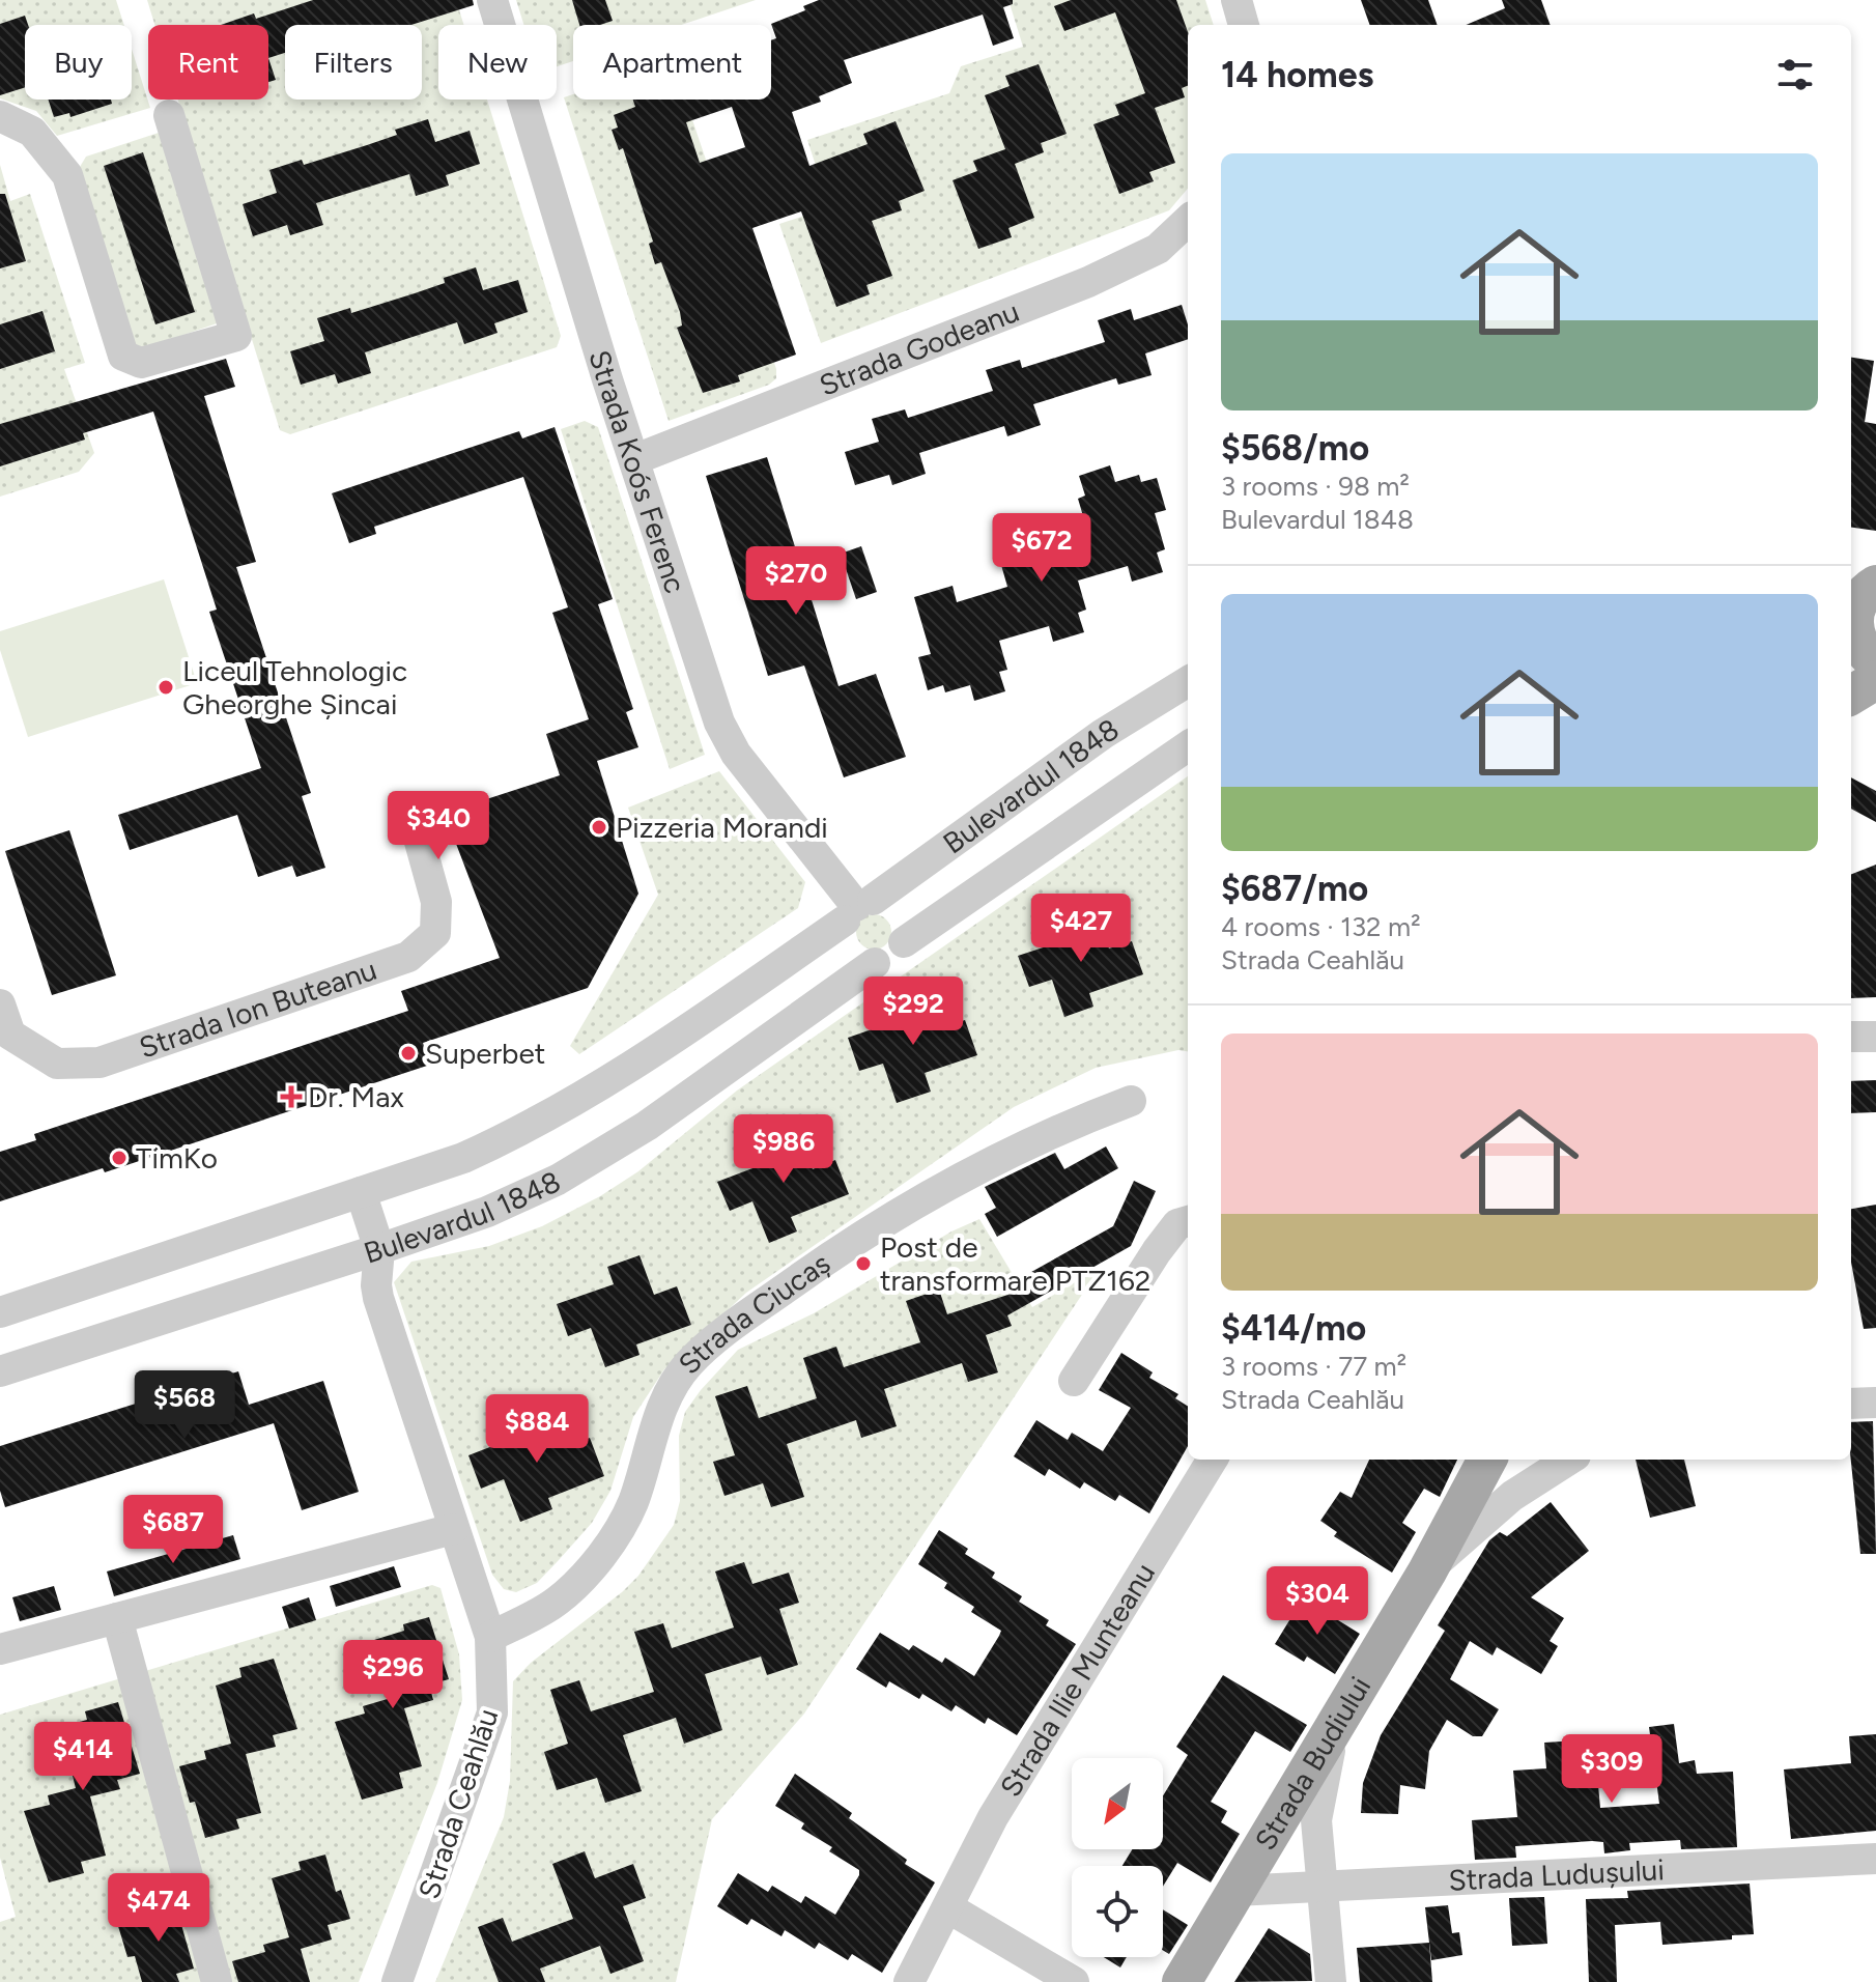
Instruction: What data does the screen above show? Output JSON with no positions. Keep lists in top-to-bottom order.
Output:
{
  "streets": {
    "main road": ["Strada Budiului"],
    "street": [
      "Strada Godeanu",
      "Strada Koós Ferenc",
      "Bulevardul 1848",
      "Strada Ion Buteanu",
      "Strada Ciucaș",
      "Strada Ilie Munteanu",
      "Strada Ceahlău",
      "Strada Ludușului"
    ]
  },
  "crossings": [
    ["Strada Godeanu", "Strada Koós Ferenc"],
    ["Strada Koós Ferenc", "Bulevardul 1848"],
    ["Bulevardul 1848", "Strada Ceahlău"],
    ["Strada Ciucaș", "Strada Ceahlău"],
    ["Strada Budiului", "Strada Ludușului"]
  ],
  "places": {
    "other": [
      "Liceul Tehnologic Gheorghe Șincai",
      "Pizzeria Morandi",
      "Superbet",
      "TimKo",
      "Post de transformare PTZ162"
    ],
    "health": ["Dr. Max"]
  },
  "north": "bottom left",
  "page": {
    "chip": [
      "Buy",
      "Rent",
      "Filters",
      "New",
      "Apartment"
    ],
    "heading": "14 homes",
    "list": [
      {
        "name": "$568/mo",
        "note": "3 rooms · 98 m² · Bulevardul 1848"
      },
      {
        "name": "$687/mo",
        "note": "4 rooms · 132 m² · Strada Ceahlău"
      },
      {
        "name": "$414/mo",
        "note": "3 rooms · 77 m² · Strada Ceahlău"
      }
    ],
    "price": [
      "$672",
      "$270",
      "$340",
      "$427",
      "$292",
      "$986",
      "$568",
      "$884",
      "$687",
      "$304",
      "$296",
      "$414",
      "$309",
      "$474"
    ]
  }
}
